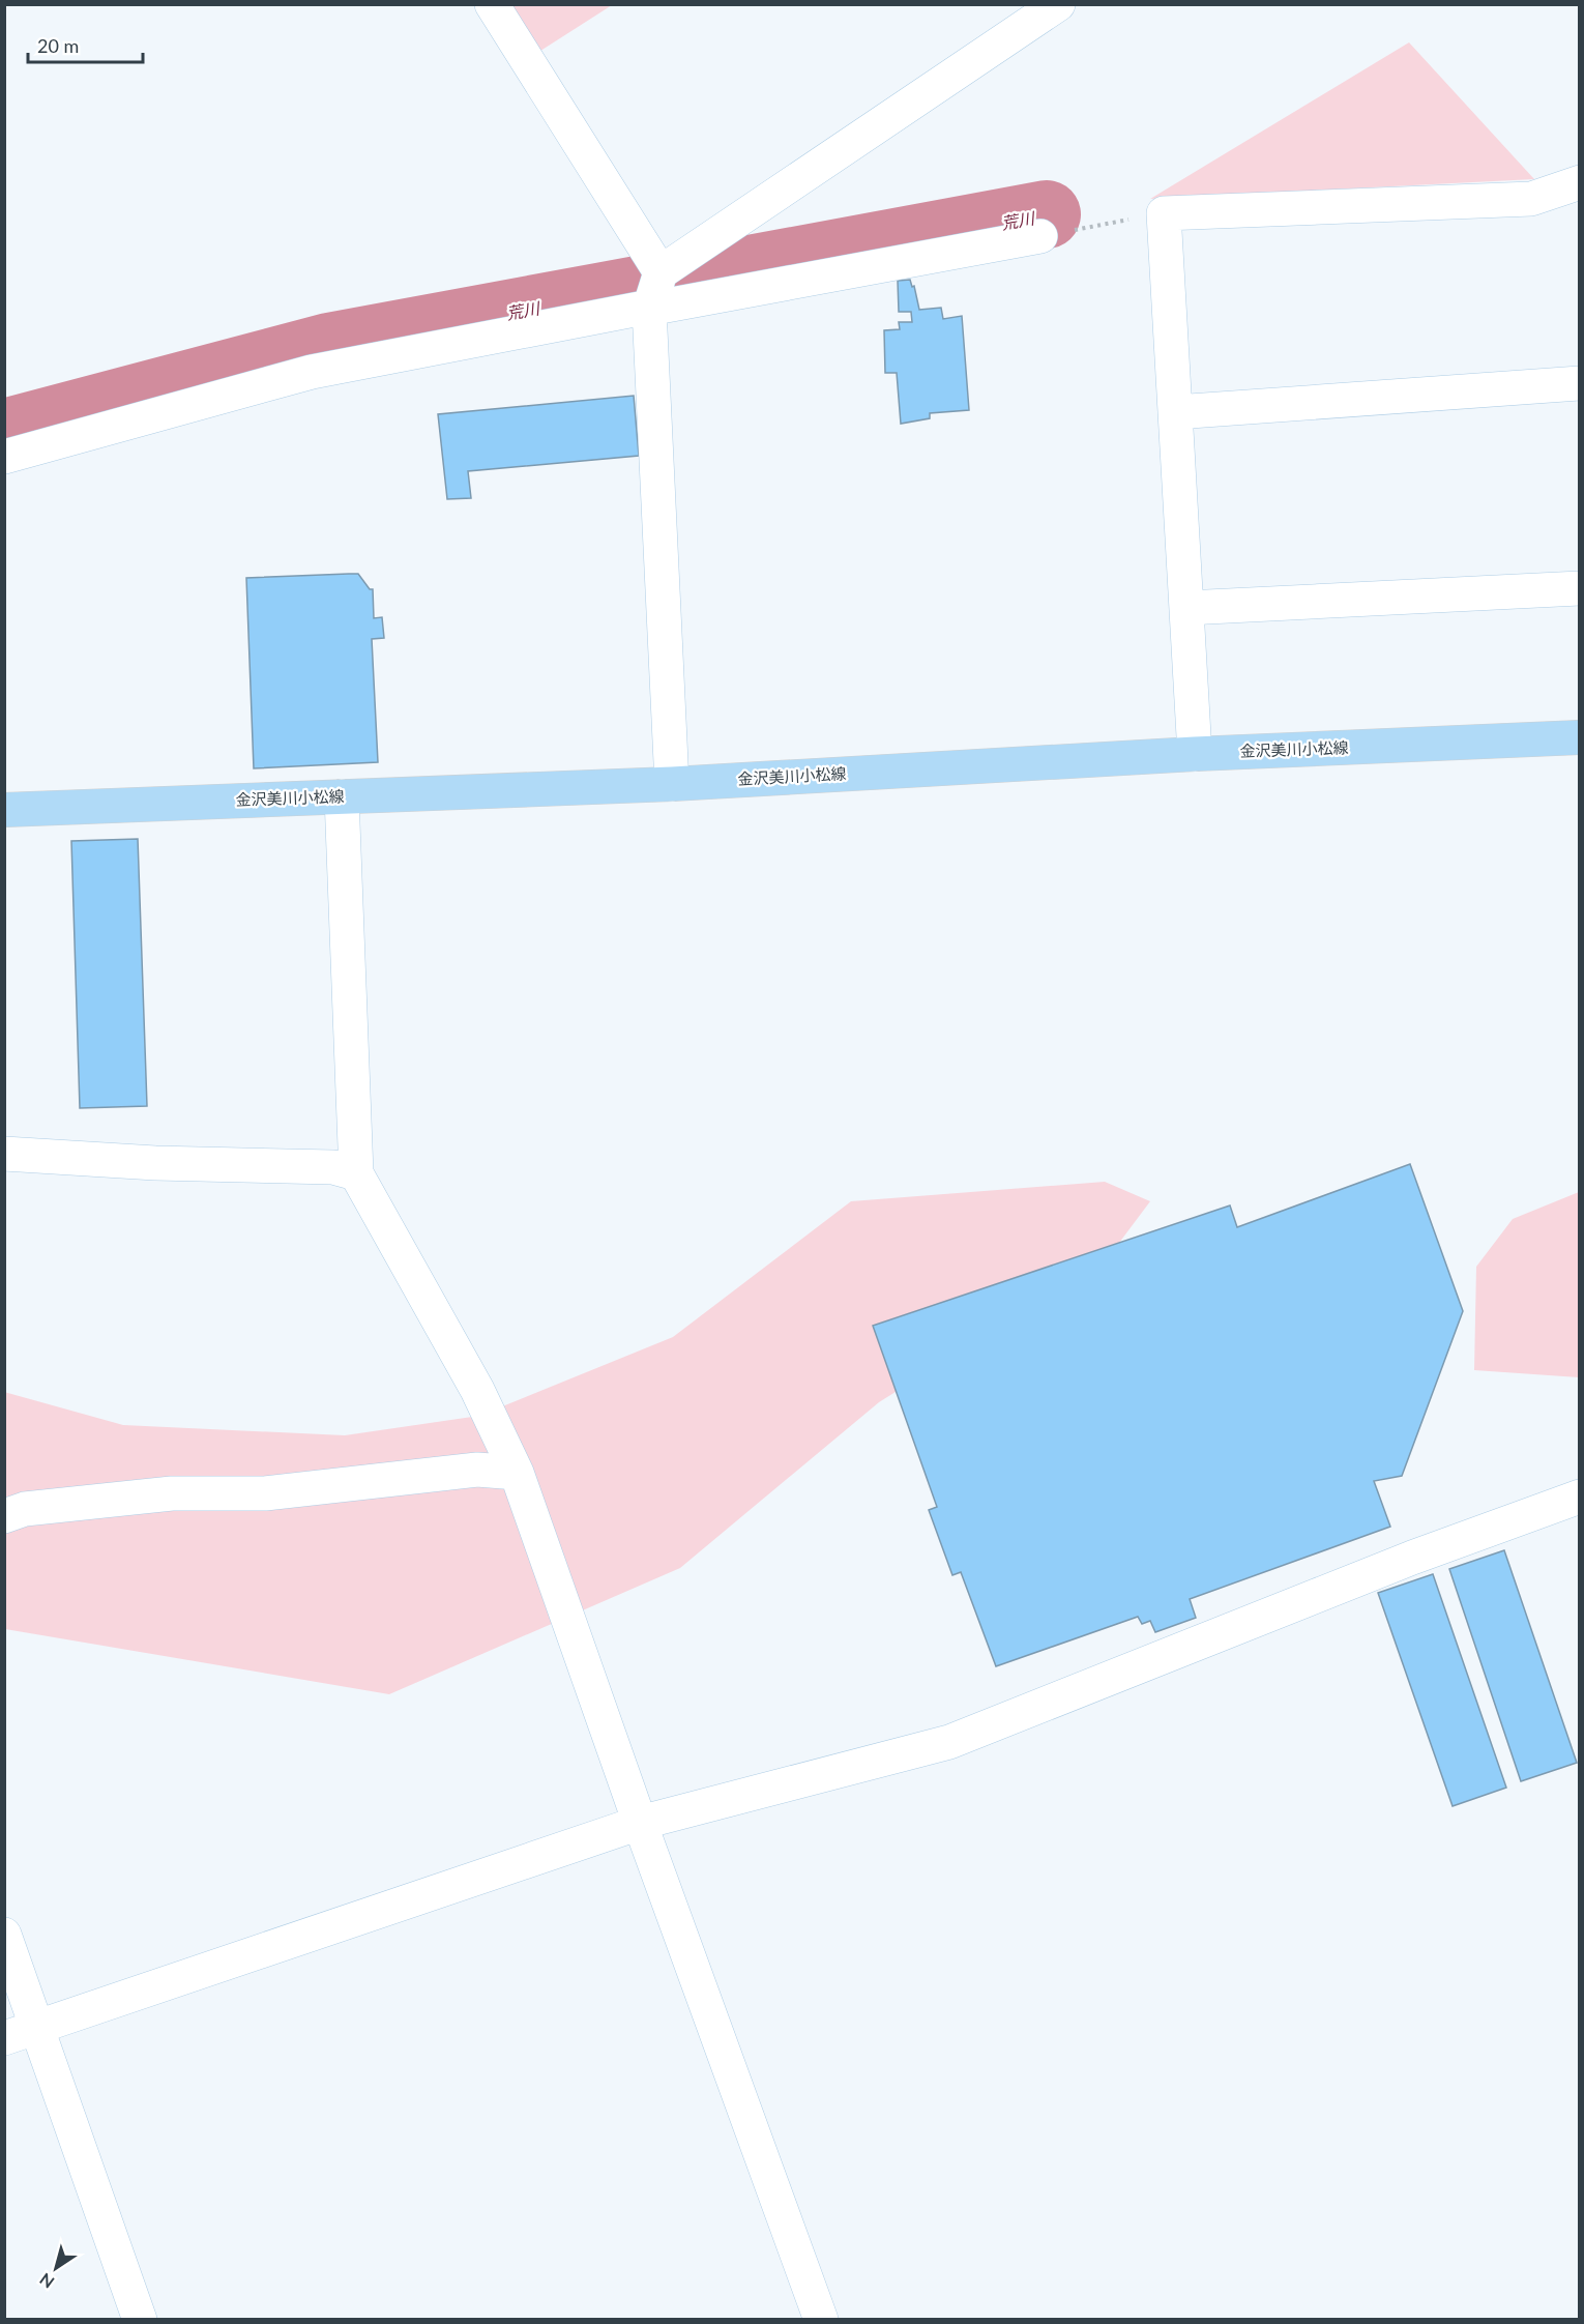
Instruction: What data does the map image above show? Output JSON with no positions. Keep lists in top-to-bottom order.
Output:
{
  "streets": {
    "main road": ["金沢美川小松線"]
  },
  "water": ["荒川"],
  "scale_bar": "20 m",
  "north": "bottom left"
}
